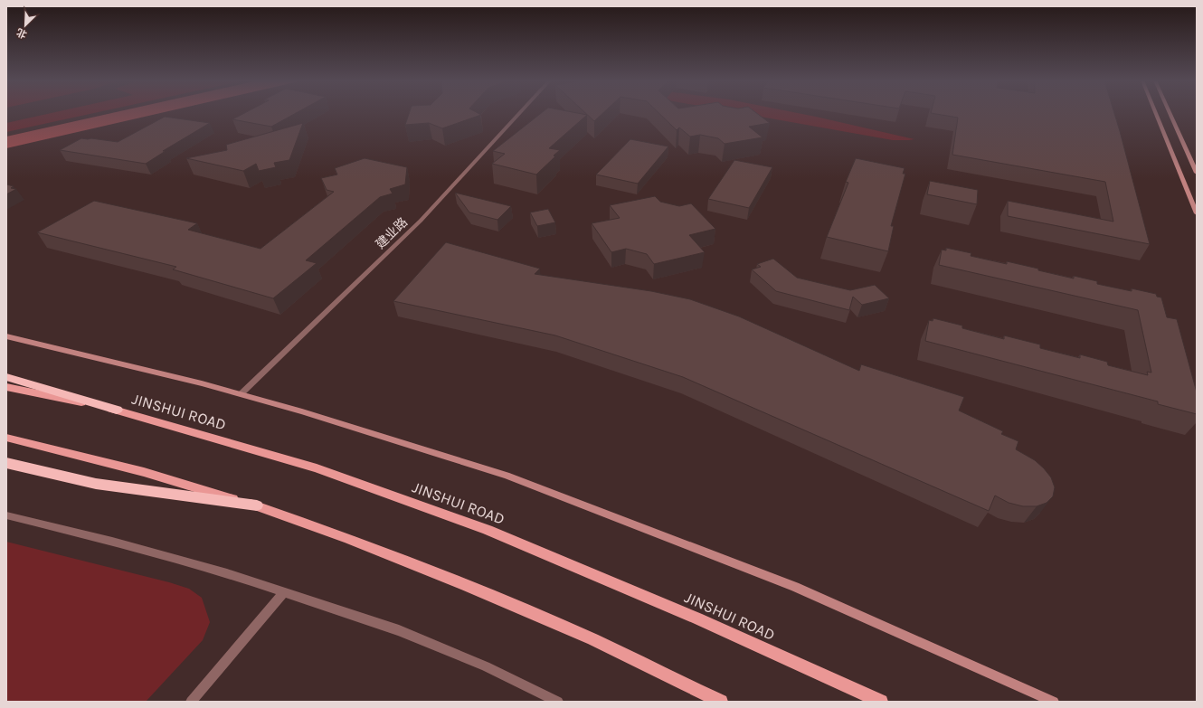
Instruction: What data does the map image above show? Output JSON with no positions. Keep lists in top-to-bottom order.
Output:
{
  "streets": {
    "main road": ["JINSHUI ROAD"],
    "street": ["建业路"]
  },
  "north": "bottom left"
}
